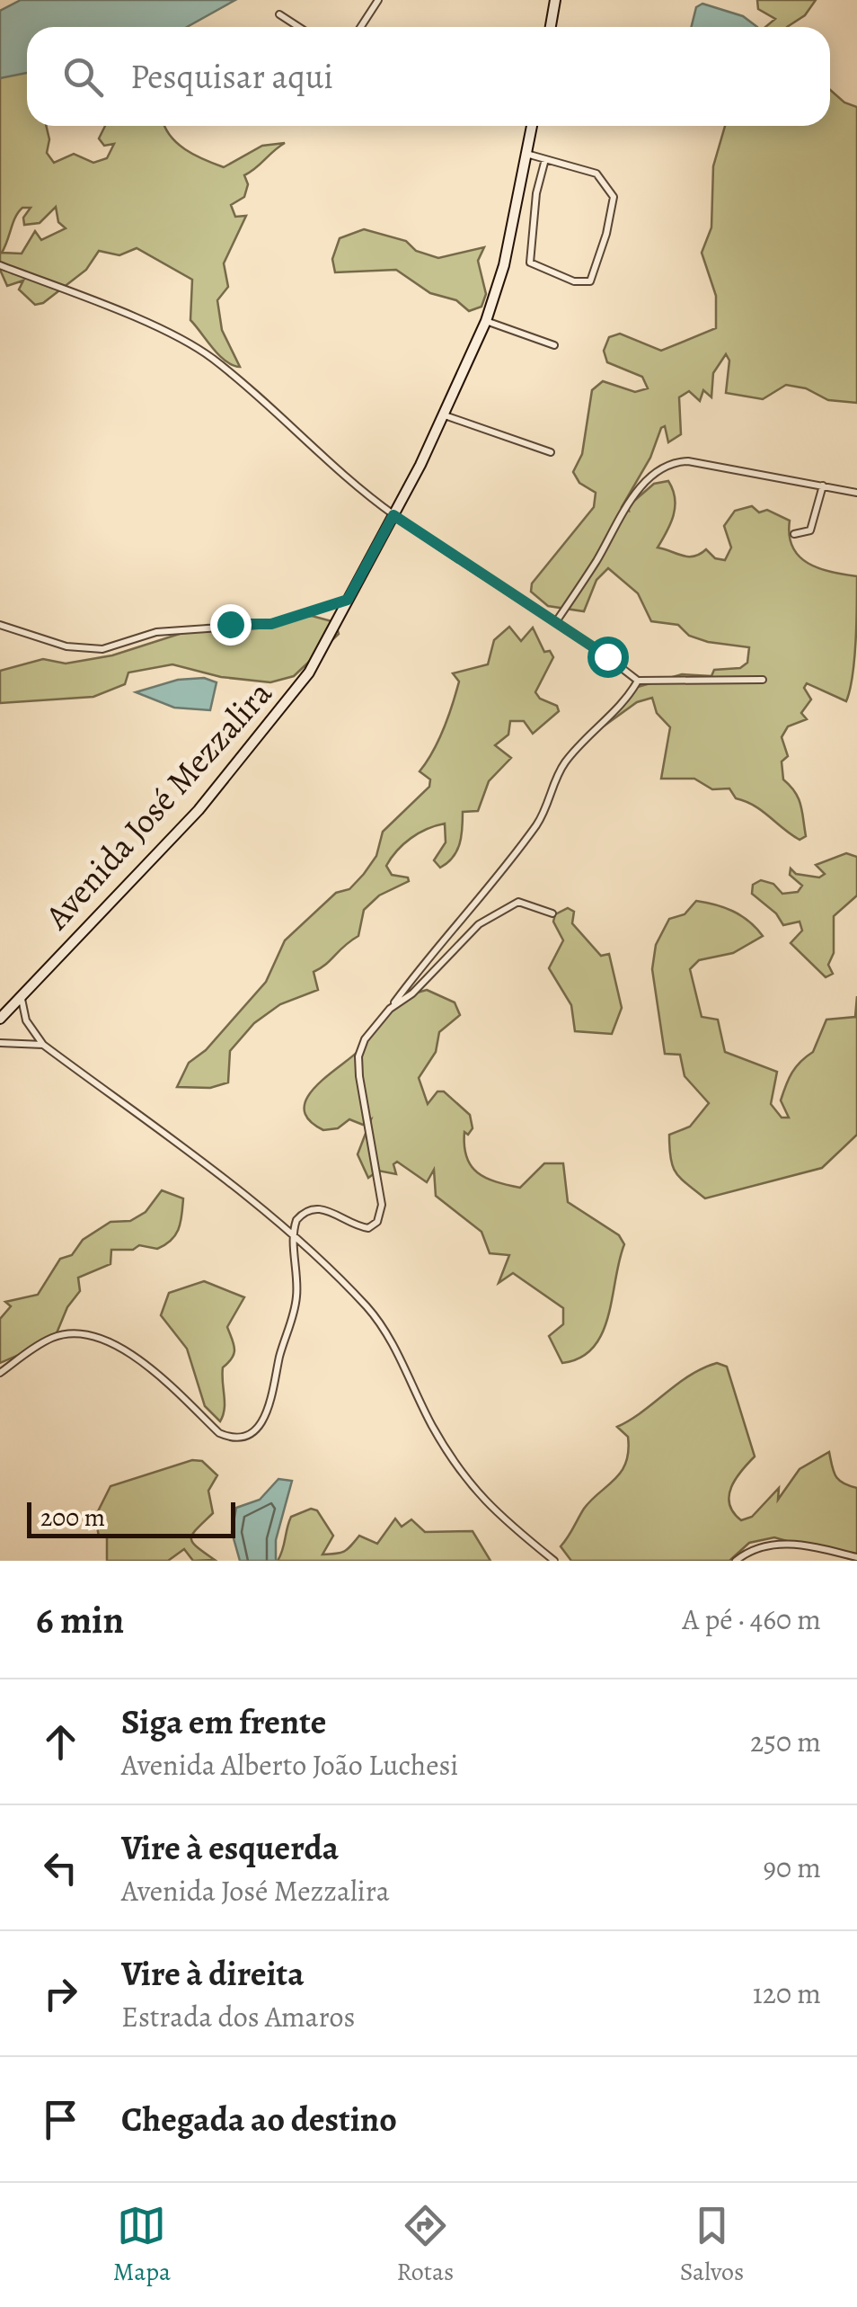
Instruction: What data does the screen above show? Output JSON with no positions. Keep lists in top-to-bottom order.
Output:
{
  "streets": {
    "main road": ["Avenida José Mezzalira"]
  },
  "scale_bar": "200 m",
  "page": {
    "search": "Pesquisar aqui",
    "scale": "200 m",
    "heading": ["6 min", "A pé · 460 m"],
    "list": [
      ["Siga em frente", "Avenida Alberto João Luchesi", "250 m"],
      ["Vire à esquerda", "Avenida José Mezzalira", "90 m"],
      ["Vire à direita", "Estrada dos Amaros", "120 m"],
      "Chegada ao destino"
    ],
    "nav": ["Mapa", "Rotas", "Salvos"]
  }
}
